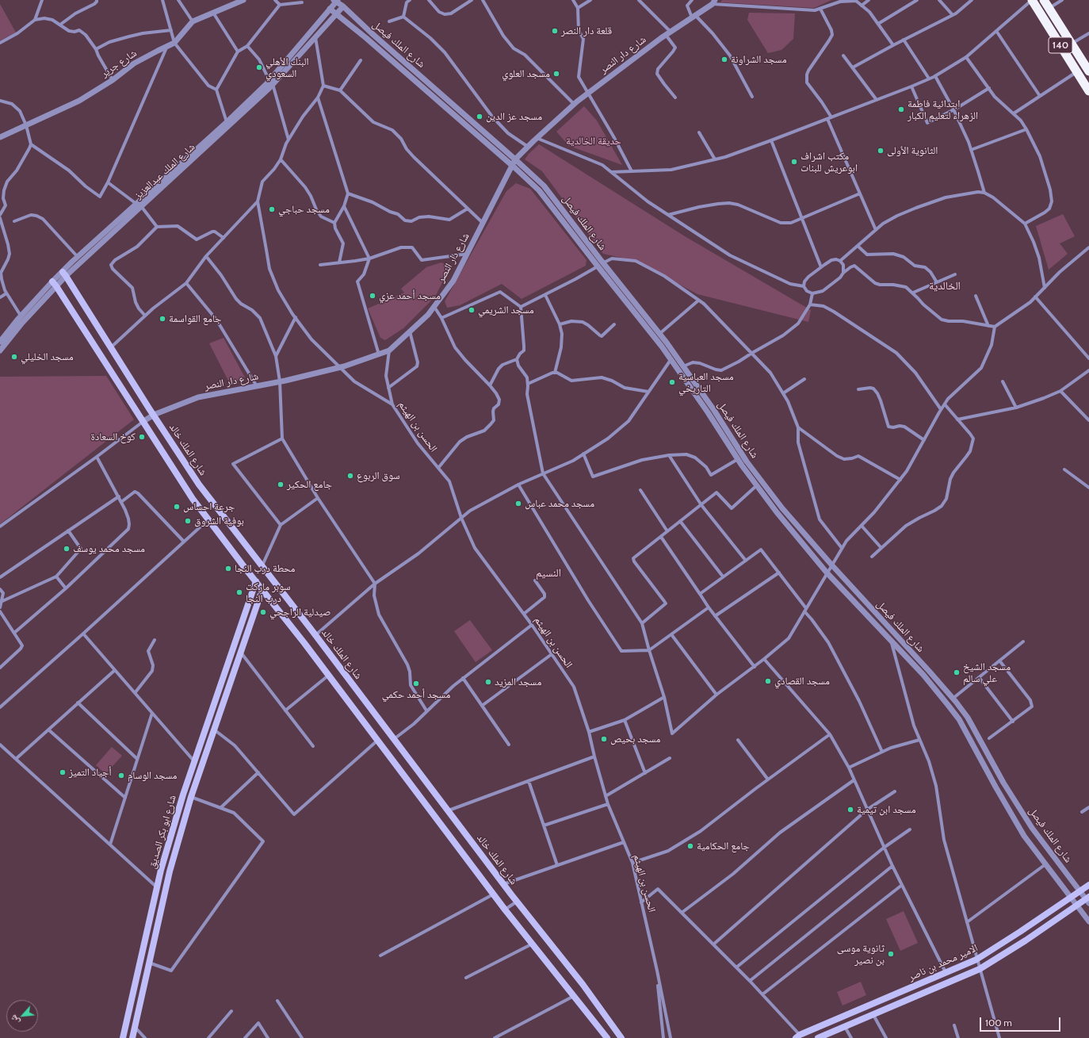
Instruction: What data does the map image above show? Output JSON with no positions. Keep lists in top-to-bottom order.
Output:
{
  "streets": {
    "highway": ["140"],
    "main road": ["شارع الملك خالد", "شارع ابو بكر الصديق", "الامير محمد بن ناصر"],
    "street": [
      "شارع الملك فيصل",
      "شارع دار النصر",
      "شارع جرير",
      "شارع الملك عبدالعزيز",
      "الحسن بن الهيثم"
    ]
  },
  "crossings": [
    ["شارع الملك فيصل", "شارع دار النصر"],
    ["شارع الملك فيصل", "شارع الملك عبدالعزيز"],
    ["شارع الملك فيصل", "الامير محمد بن ناصر"],
    ["شارع دار النصر", "الحسن بن الهيثم"],
    ["شارع دار النصر", "شارع الملك خالد"],
    ["شارع الملك عبدالعزيز", "شارع الملك خالد"]
  ],
  "districts": ["الخالدية", "النسيم"],
  "parks": ["حديقة الخالدية"],
  "places": [
    "قلعة دار النصر",
    "مسجد الشراونة",
    "البنك الأهلي السعودي",
    "مسجد العلوي",
    "ابتدائية فاطمة الزهراء لتعليم الكبار",
    "مسجد عز الدين",
    "الثانوية الأولى",
    "مكتب اشراف ابوعريش للبنات",
    "مسجد حباجي",
    "مسجد أحمد عزي",
    "مسجد الشريمي",
    "جامع القواسمة",
    "مسجد الخليلي",
    "مسجد العباسية التاريخي",
    "كوخ السعادة",
    "سوق الربوع",
    "جامع الحكير",
    "مسجد محمد عباس",
    "جرعة احساس",
    "بوفية الشروق",
    "مسجد محمد يوسف",
    "محطة درب النجا",
    "سوبر ماركت درب النجا",
    "صيدلية الراجحي",
    "مسجد الشيخ علي سالم",
    "مسجد القصادي",
    "مسجد المزيد",
    "مسجد أحمد حكمي",
    "مسجد بحيص",
    "أجياد التميز",
    "مسجد الوسام",
    "مسجد ابن تيمية",
    "جامع الحكامية",
    "ثانوية موسى بن نصير"
  ],
  "scale_bar": "100 m",
  "north": "bottom left"
}
